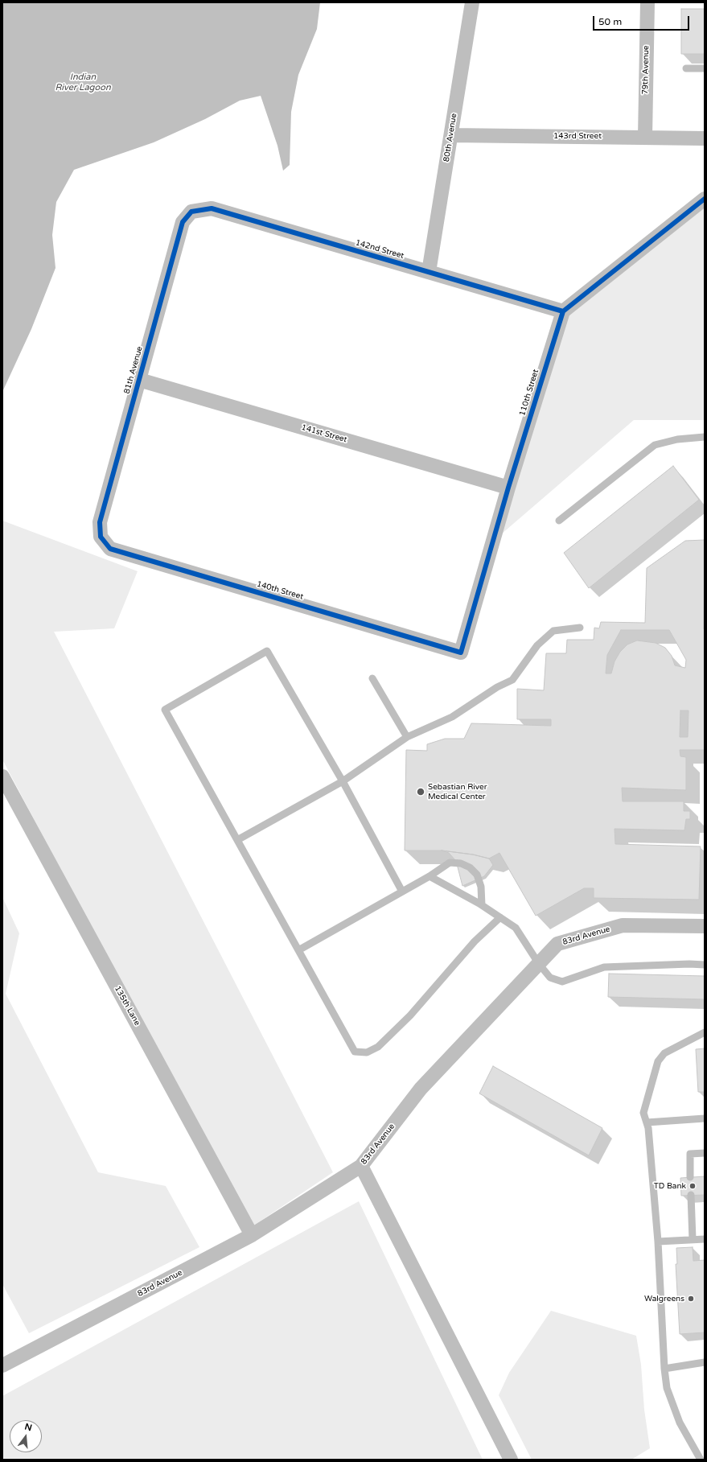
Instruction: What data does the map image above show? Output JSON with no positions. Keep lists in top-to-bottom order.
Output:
{
  "streets": {
    "street": [
      "79th Avenue",
      "143rd Street",
      "80th Avenue",
      "142nd Street",
      "81th Avenue",
      "110th Street",
      "141st Street",
      "140th Street",
      "83rd Avenue",
      "135th Lane"
    ]
  },
  "crossings": [
    ["79th Avenue", "143rd Street"],
    ["143rd Street", "80th Avenue"],
    ["80th Avenue", "142nd Street"],
    ["142nd Street", "81th Avenue"],
    ["142nd Street", "110th Street"],
    ["81th Avenue", "141st Street"],
    ["81th Avenue", "140th Street"],
    ["110th Street", "141st Street"],
    ["110th Street", "140th Street"],
    ["83rd Avenue", "135th Lane"]
  ],
  "water": ["Indian River Lagoon"],
  "places": ["Sebastian River Medical Center", "TD Bank", "Walgreens"],
  "scale_bar": "50 m",
  "north": "top"
}
